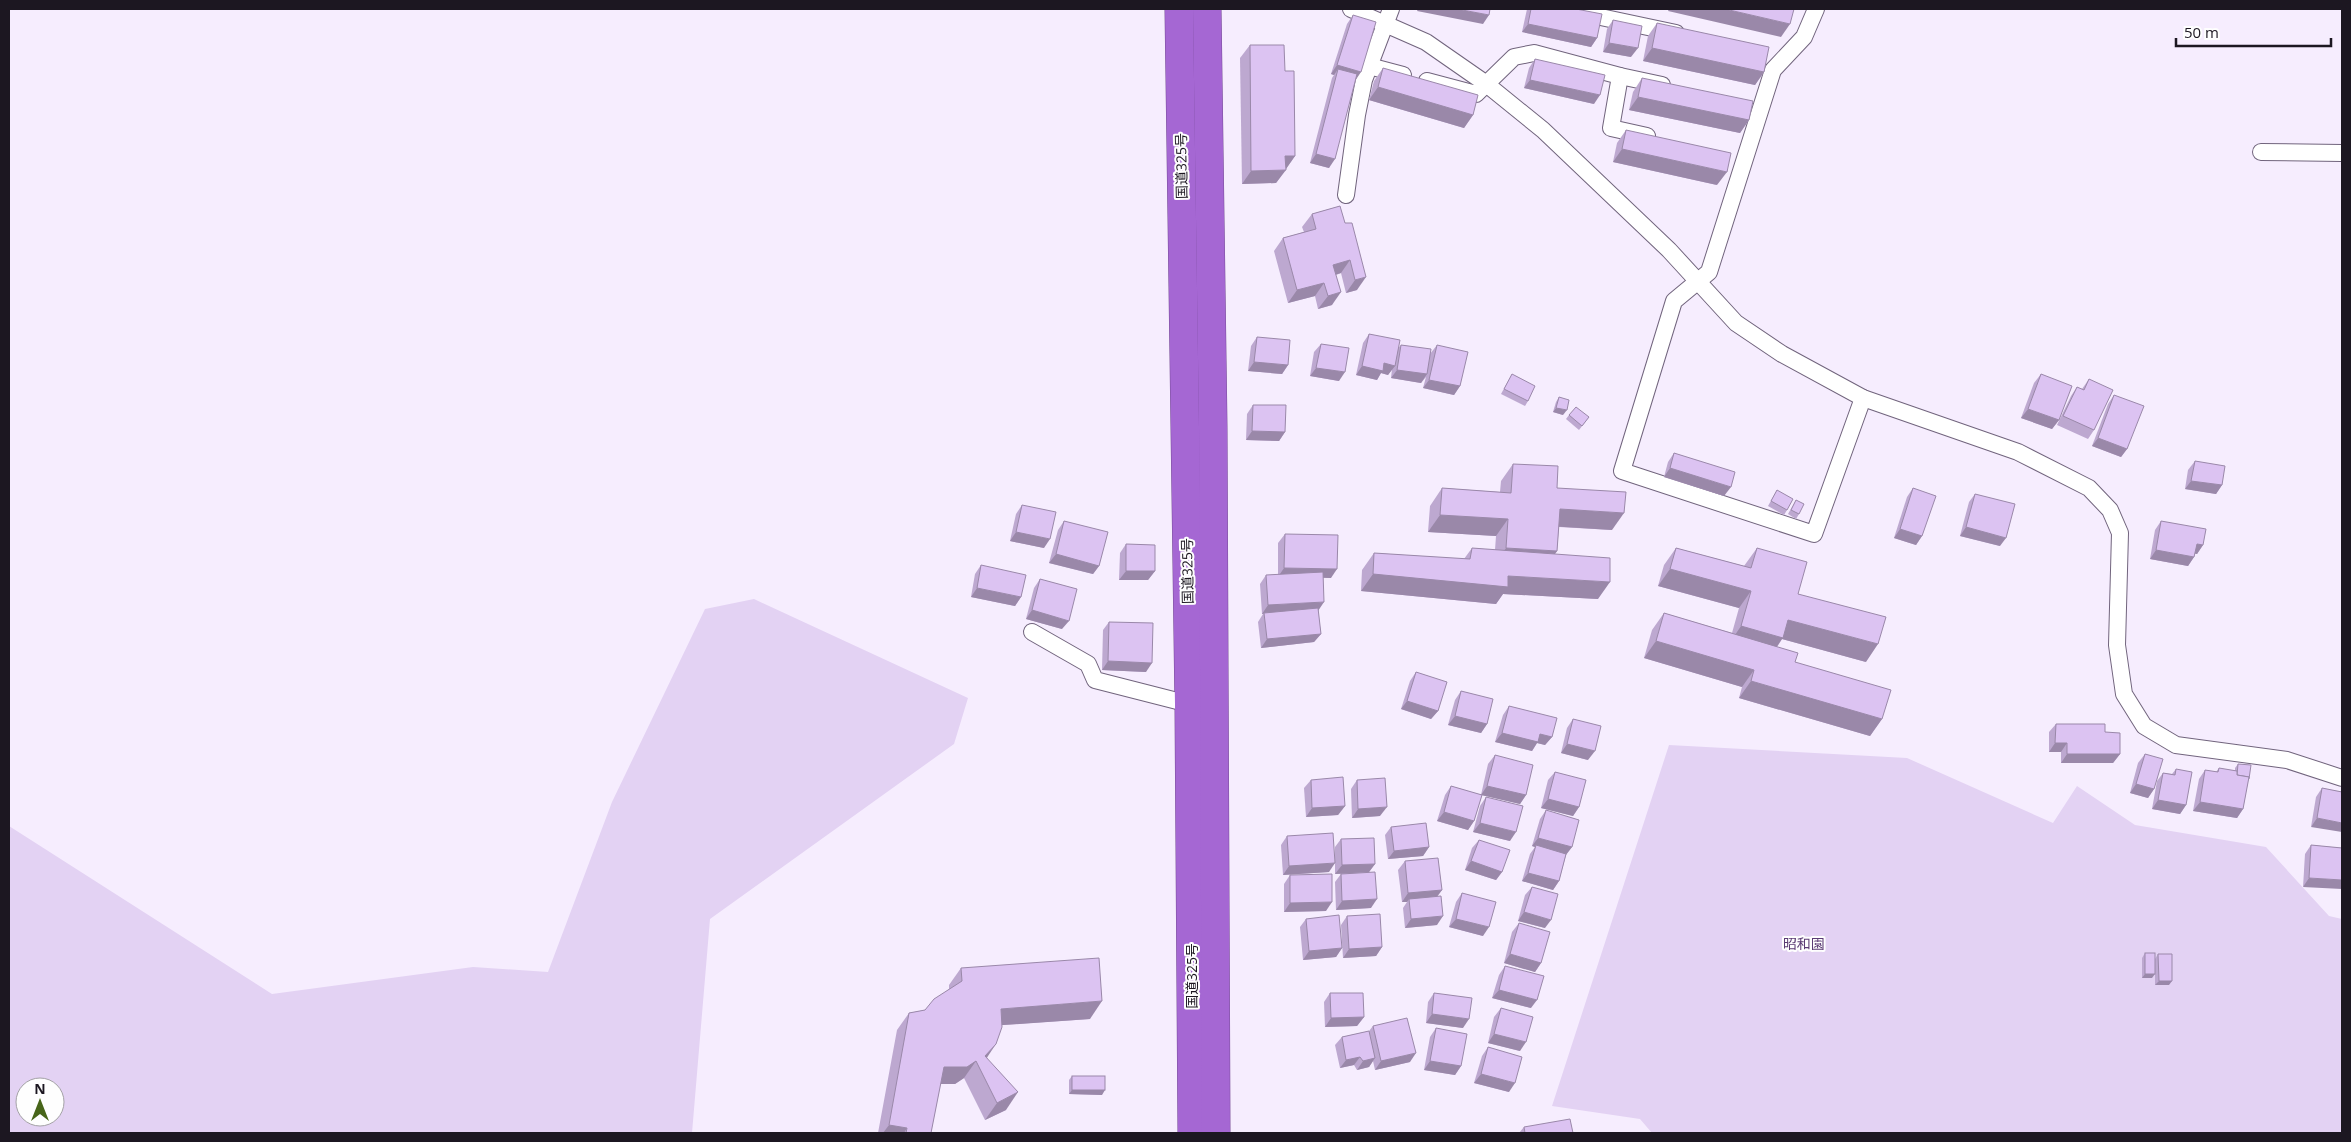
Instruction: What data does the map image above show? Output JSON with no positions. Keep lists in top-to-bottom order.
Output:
{
  "streets": {
    "highway": ["国道325号"]
  },
  "parks": ["昭和園"],
  "scale_bar": "50 m",
  "north": "top"
}
